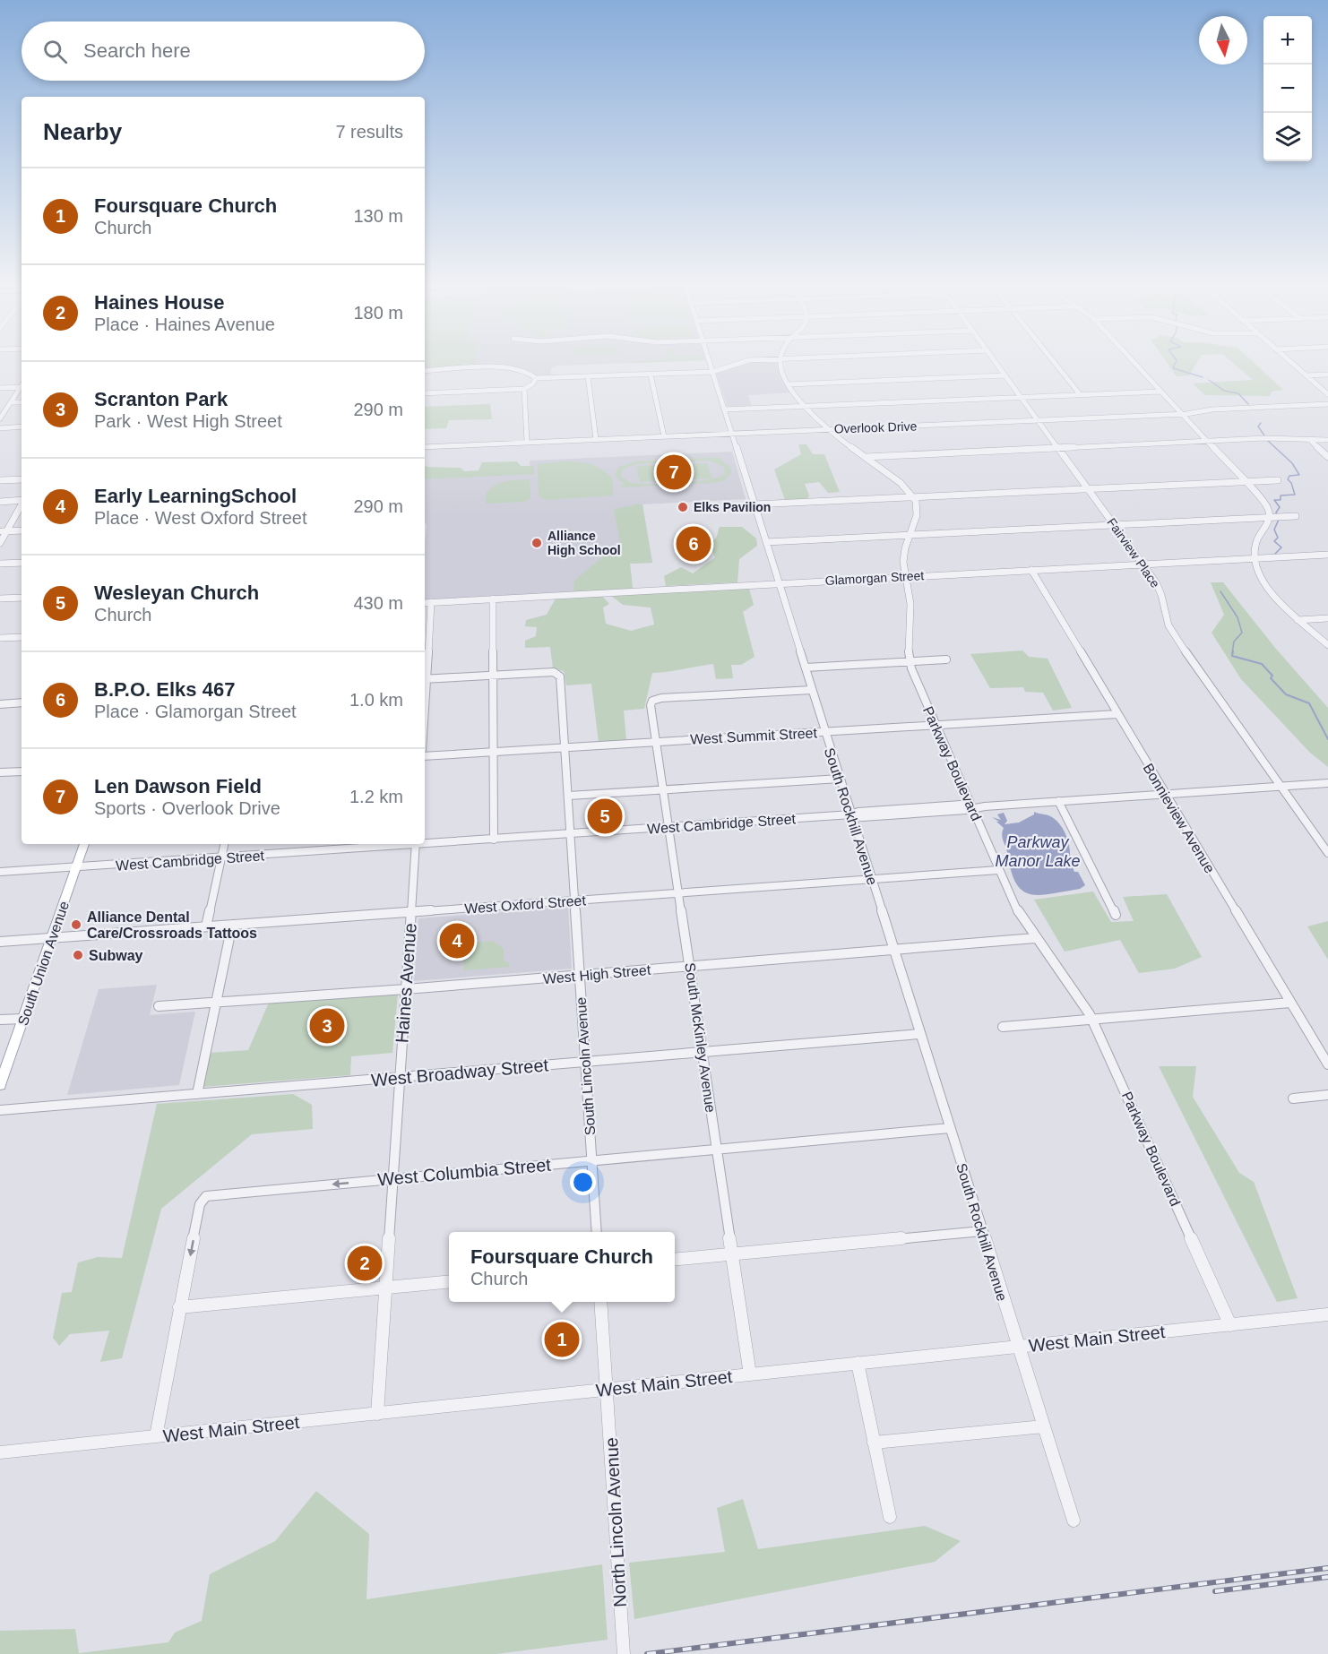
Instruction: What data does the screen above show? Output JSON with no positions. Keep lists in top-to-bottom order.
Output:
{
  "streets": {
    "main road": ["South Union Avenue"],
    "street": [
      "Overlook Drive",
      "Fairview Place",
      "Glamorgan Street",
      "West Summit Street",
      "Parkway Boulevard",
      "South Rockhill Avenue",
      "Bonnieview Avenue",
      "West Cambridge Street",
      "West Oxford Street",
      "West High Street",
      "Haines Avenue",
      "South McKinley Avenue",
      "South Lincoln Avenue",
      "West Broadway Street",
      "West Columbia Street",
      "West Main Street",
      "North Lincoln Avenue"
    ]
  },
  "crossings": [
    ["Overlook Drive", "Fairview Place"],
    ["Overlook Drive", "South Rockhill Avenue"],
    ["Fairview Place", "Glamorgan Street"],
    ["Fairview Place", "West Cambridge Street"],
    ["Glamorgan Street", "Parkway Boulevard"],
    ["Glamorgan Street", "South Rockhill Avenue"],
    ["Glamorgan Street", "Bonnieview Avenue"],
    ["West Summit Street", "Parkway Boulevard"],
    ["West Summit Street", "South Rockhill Avenue"],
    ["West Summit Street", "Bonnieview Avenue"],
    ["West Summit Street", "South McKinley Avenue"],
    ["West Summit Street", "South Lincoln Avenue"],
    ["Parkway Boulevard", "West Cambridge Street"],
    ["Parkway Boulevard", "West Oxford Street"],
    ["Parkway Boulevard", "West High Street"],
    ["Parkway Boulevard", "West Main Street"],
    ["South Rockhill Avenue", "West Cambridge Street"],
    ["South Rockhill Avenue", "West Oxford Street"],
    ["South Rockhill Avenue", "West High Street"],
    ["South Rockhill Avenue", "South McKinley Avenue"],
    ["South Rockhill Avenue", "West Broadway Street"],
    ["South Rockhill Avenue", "West Columbia Street"],
    ["South Rockhill Avenue", "West Main Street"],
    ["Bonnieview Avenue", "West Cambridge Street"],
    ["West Cambridge Street", "South Union Avenue"],
    ["West Cambridge Street", "South McKinley Avenue"],
    ["West Cambridge Street", "South Lincoln Avenue"],
    ["West Oxford Street", "South Union Avenue"],
    ["West Oxford Street", "Haines Avenue"],
    ["West Oxford Street", "South McKinley Avenue"],
    ["West Oxford Street", "South Lincoln Avenue"],
    ["West High Street", "Haines Avenue"],
    ["West High Street", "South McKinley Avenue"],
    ["West High Street", "South Lincoln Avenue"],
    ["Haines Avenue", "West Broadway Street"],
    ["Haines Avenue", "West Columbia Street"],
    ["Haines Avenue", "West Main Street"],
    ["South McKinley Avenue", "West Broadway Street"],
    ["South McKinley Avenue", "West Columbia Street"],
    ["South McKinley Avenue", "West Main Street"],
    ["South Lincoln Avenue", "West Broadway Street"],
    ["South Lincoln Avenue", "West Columbia Street"],
    ["West Main Street", "North Lincoln Avenue"]
  ],
  "water": ["Parkway Manor Lake"],
  "places": [
    "Elks Pavilion",
    "Alliance High School",
    "Alliance Dental Care/Crossroads Tattoos",
    "Subway"
  ],
  "north": "bottom",
  "page": {
    "map_buttons": ["+", "−"],
    "search": "Search here",
    "heading": ["Nearby", "7 results"],
    "list": [
      {
        "mark": "1",
        "name": "Foursquare Church",
        "note": "Church",
        "value": "130 m"
      },
      {
        "mark": "2",
        "name": "Haines House",
        "note": "Place · Haines Avenue",
        "value": "180 m"
      },
      {
        "mark": "3",
        "name": "Scranton Park",
        "note": "Park · West High Street",
        "value": "290 m"
      },
      {
        "mark": "4",
        "name": "Early LearningSchool",
        "note": "Place · West Oxford Street",
        "value": "290 m"
      },
      {
        "mark": "5",
        "name": "Wesleyan Church",
        "note": "Church",
        "value": "430 m"
      },
      {
        "mark": "6",
        "name": "B.P.O. Elks 467",
        "note": "Place · Glamorgan Street",
        "value": "1.0 km"
      },
      {
        "mark": "7",
        "name": "Len Dawson Field",
        "note": "Sports · Overlook Drive",
        "value": "1.2 km"
      }
    ],
    "pins": [
      "7",
      "6",
      "5",
      "4",
      "3",
      "2",
      "1"
    ],
    "popup": ["Foursquare Church", "Church"]
  }
}
